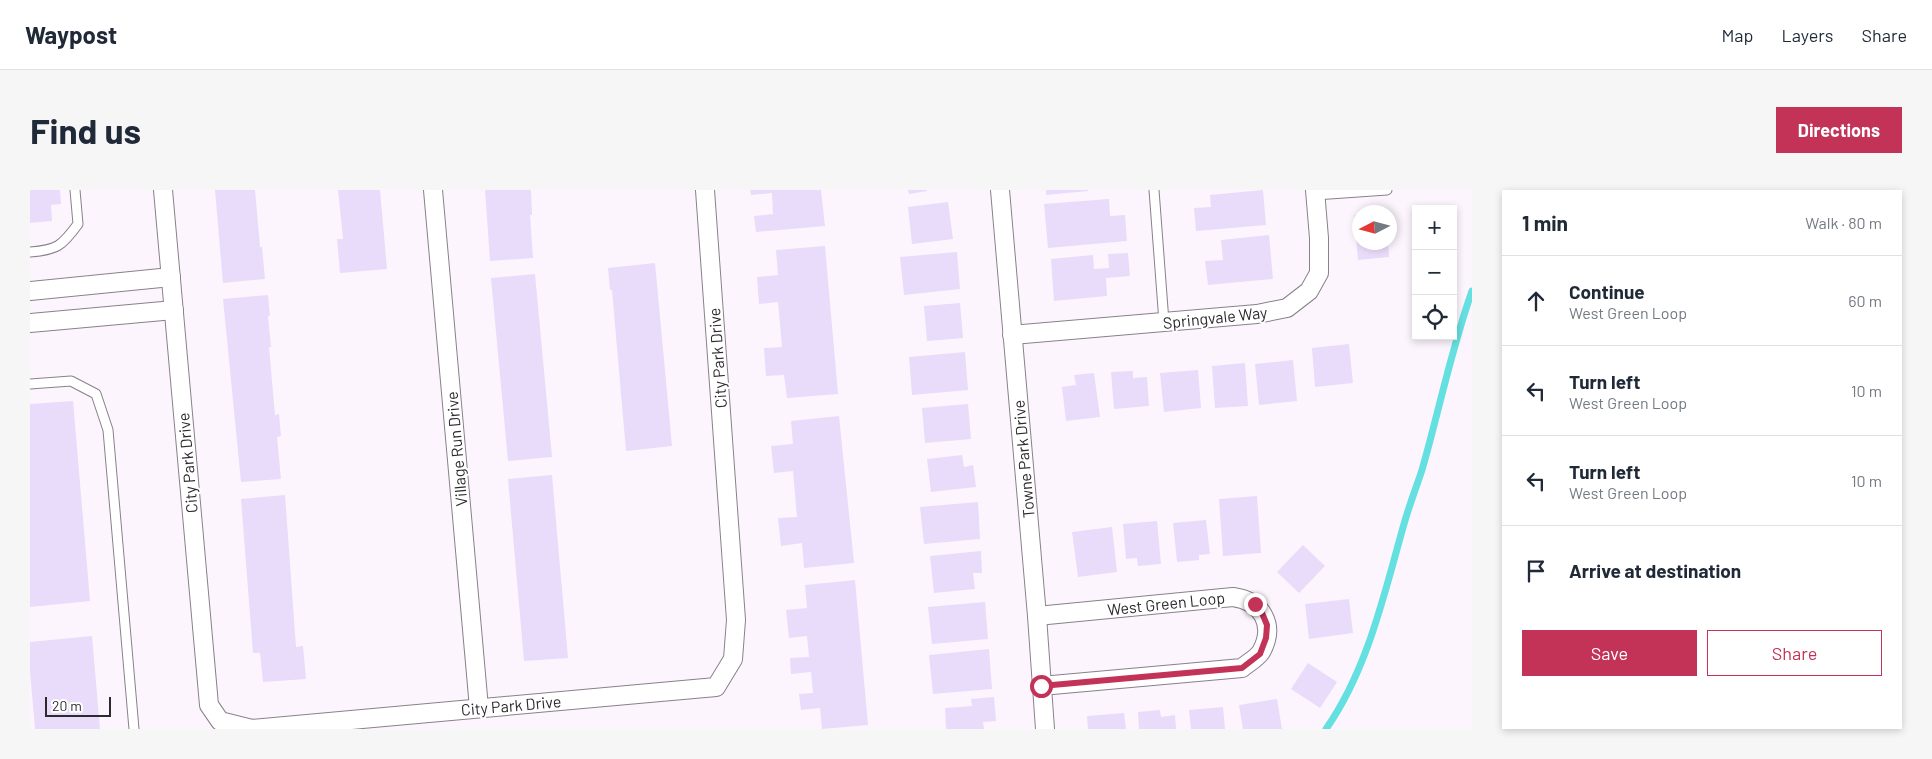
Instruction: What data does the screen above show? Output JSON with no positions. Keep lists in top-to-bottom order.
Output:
{
  "streets": {
    "street": [
      "Springvale Way",
      "City Park Drive",
      "Village Run Drive",
      "Towne Park Drive",
      "West Green Loop"
    ]
  },
  "crossings": [
    ["Springvale Way", "Towne Park Drive"],
    ["City Park Drive", "Village Run Drive"],
    ["Towne Park Drive", "West Green Loop"]
  ],
  "scale_bar": "20 m",
  "north": "left",
  "page": {
    "header": "Waypost",
    "nav": ["Map", "Layers", "Share"],
    "buttons": [
      "Directions",
      ["Save", "Share"]
    ],
    "title": "Find us",
    "heading": ["1 min", "Walk · 80 m"],
    "map_buttons": ["+", "−"],
    "list": [
      ["Continue", "West Green Loop", "60 m"],
      ["Turn left", "West Green Loop", "10 m"],
      ["Turn left", "West Green Loop", "10 m"],
      "Arrive at destination"
    ],
    "scale": "20 m"
  }
}
